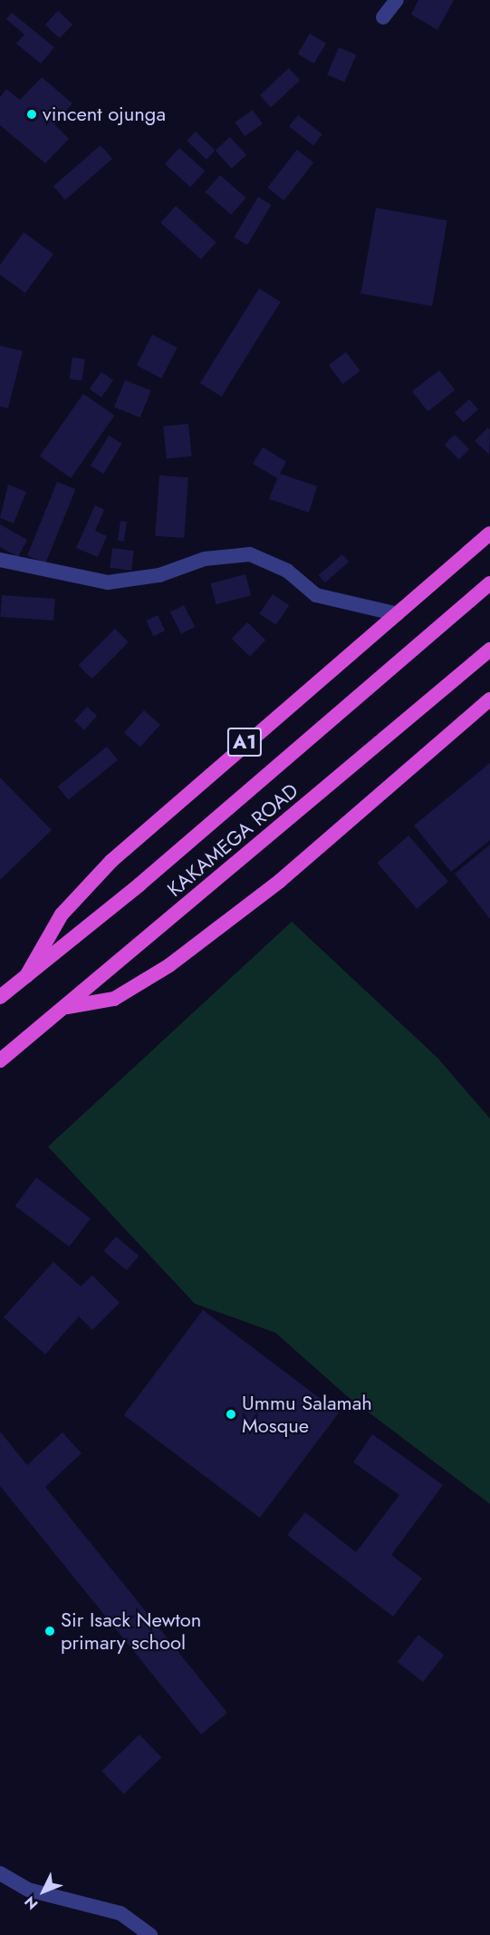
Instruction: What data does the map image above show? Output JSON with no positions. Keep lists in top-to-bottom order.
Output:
{
  "streets": {
    "highway": ["A1", "KAKAMEGA ROAD"]
  },
  "places": ["vincent ojunga", "Ummu Salamah Mosque", "Sir Isack Newton primary school"],
  "north": "bottom left"
}
